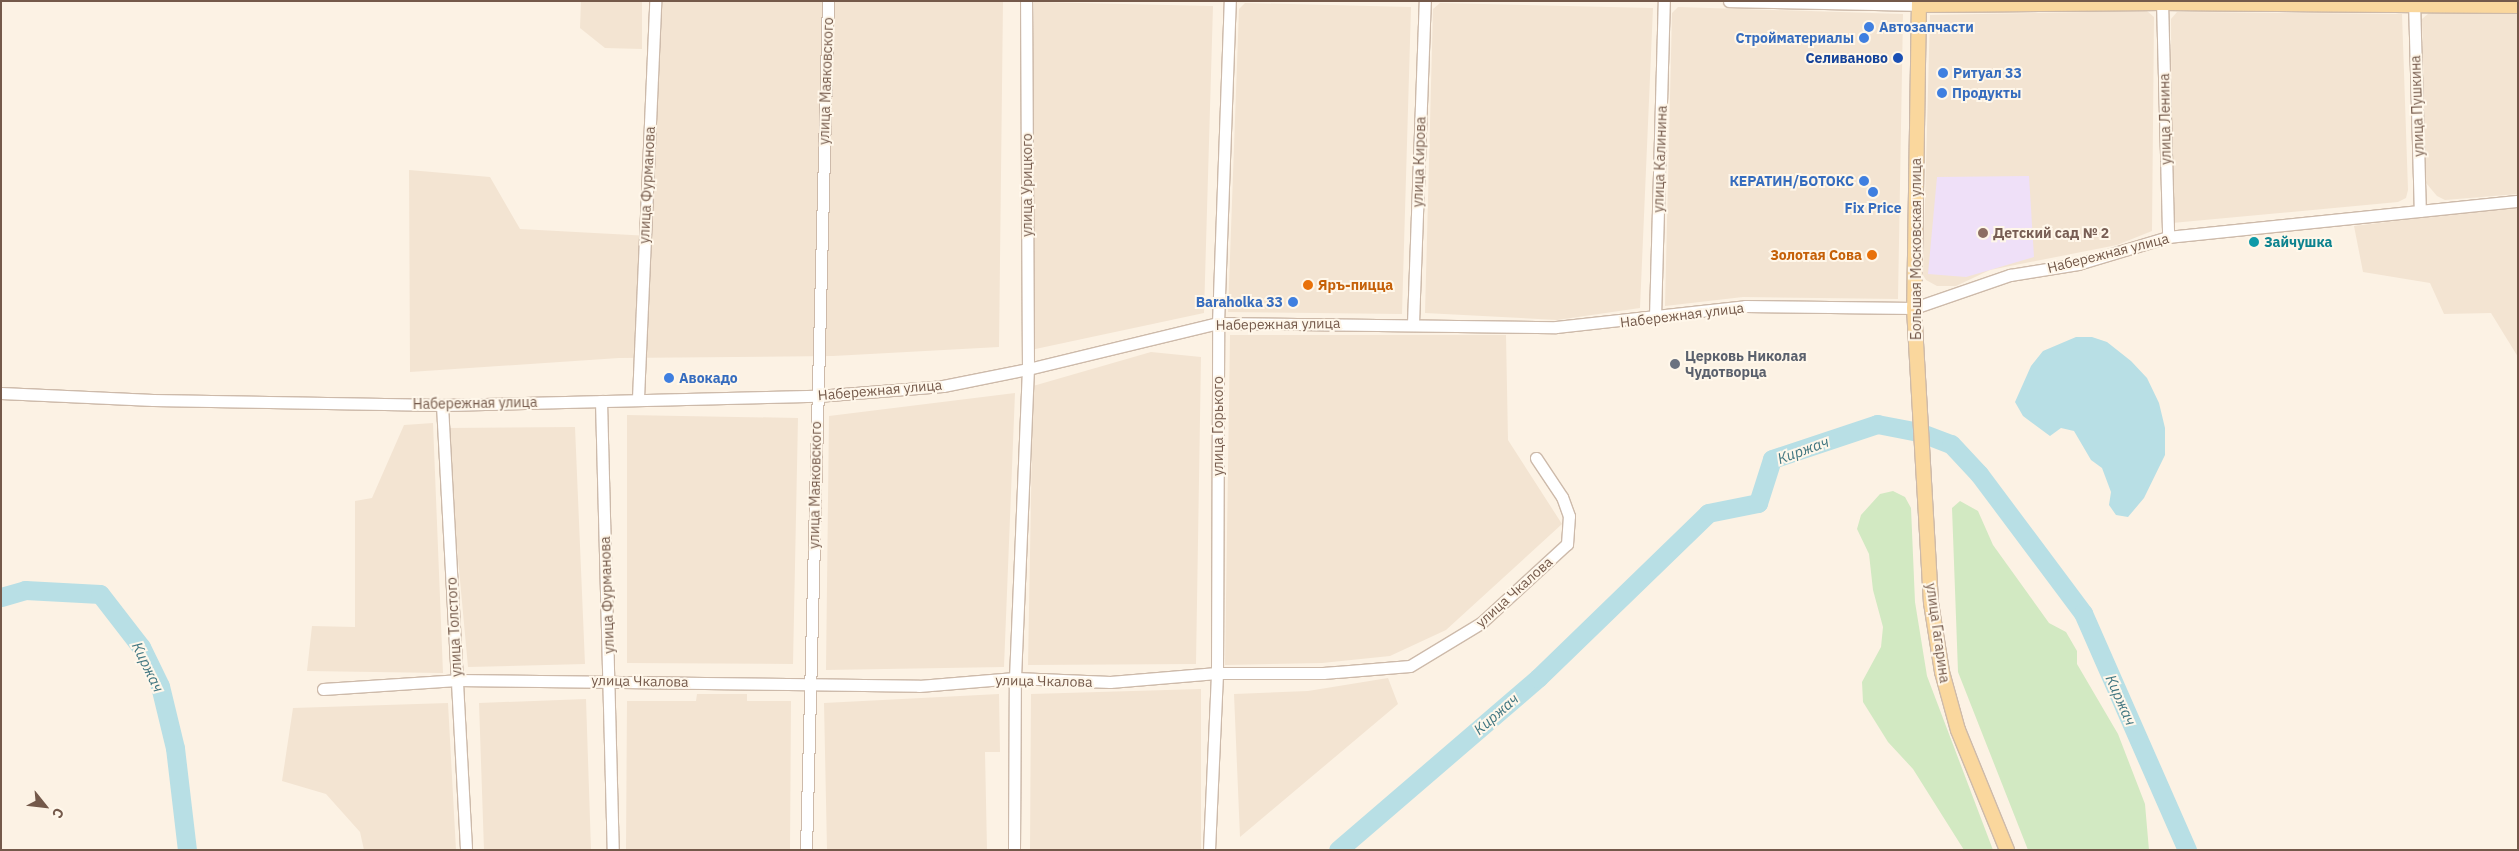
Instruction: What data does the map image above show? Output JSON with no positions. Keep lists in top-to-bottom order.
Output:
{
  "streets": {
    "main road": ["Большая Московская улица", "улица Гагарина"],
    "street": [
      "улица Маяковского",
      "улица Пушкина",
      "улица Ленина",
      "улица Калинина",
      "улица Кирова",
      "улица Фурманова",
      "улица Урицкого",
      "Набережная улица",
      "улица Горького",
      "улица Чкалова",
      "улица Толстого"
    ]
  },
  "crossings": [
    ["улица Маяковского", "Набережная улица"],
    ["улица Маяковского", "улица Чкалова"],
    ["улица Пушкина", "Набережная улица"],
    ["улица Ленина", "Набережная улица"],
    ["улица Калинина", "Набережная улица"],
    ["улица Кирова", "Набережная улица"],
    ["улица Фурманова", "Набережная улица"],
    ["улица Фурманова", "улица Чкалова"],
    ["улица Урицкого", "Набережная улица"],
    ["улица Урицкого", "улица Чкалова"],
    ["Большая Московская улица", "Набережная улица"],
    ["Большая Московская улица", "улица Гагарина"],
    ["Набережная улица", "улица Горького"],
    ["Набережная улица", "улица Толстого"],
    ["улица Горького", "улица Чкалова"],
    ["улица Чкалова", "улица Толстого"]
  ],
  "water": ["Киржач"],
  "places": [
    "Автозапчасти",
    "Стройматериалы",
    "Селиваново",
    "Ритуал 33",
    "Продукты",
    "КЕРАТИН/БОТОКС",
    "Fix Price",
    "Детский сад № 2",
    "Зайчушка",
    "Золотая Сова",
    "Яръ-пицца",
    "Baraholka 33",
    "Церковь Николая Чудотворца",
    "Авокадо"
  ],
  "north": "bottom right"
}
